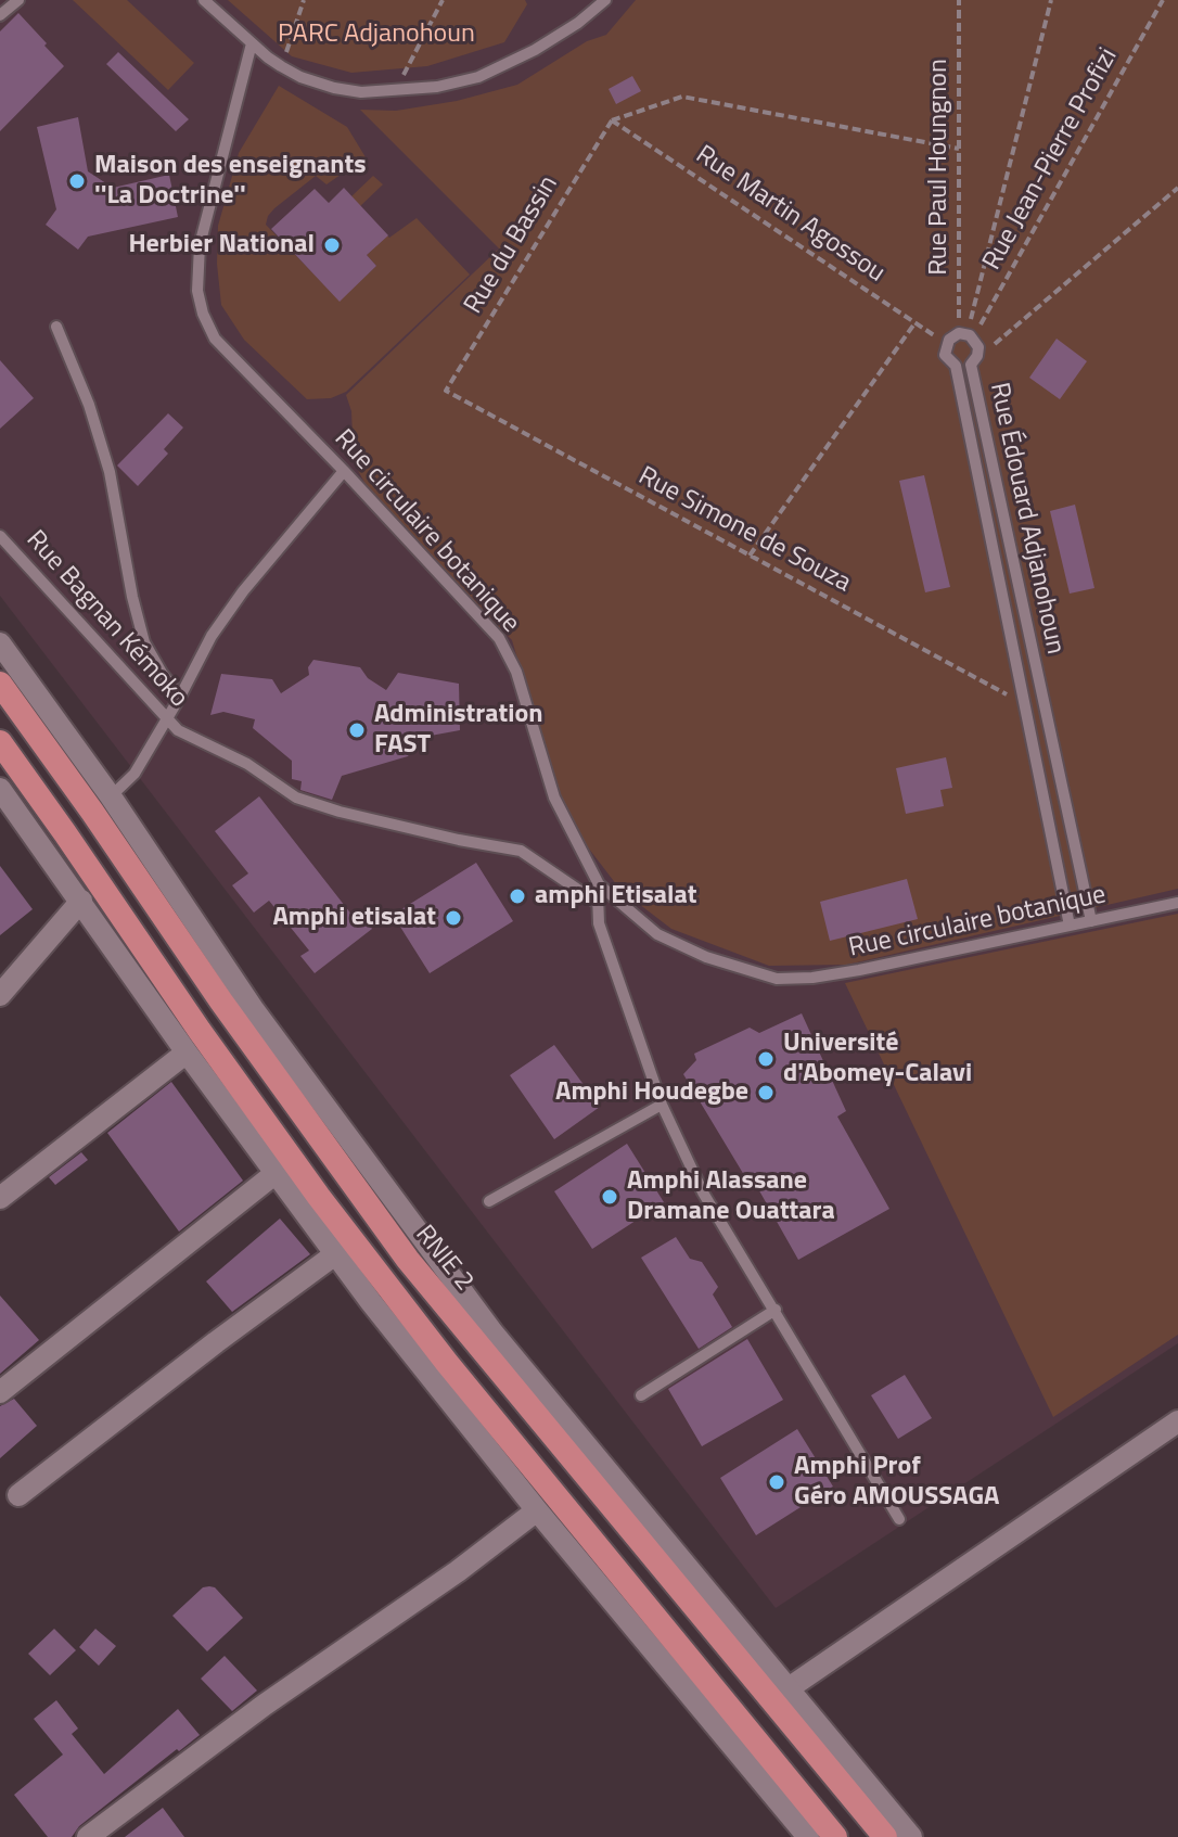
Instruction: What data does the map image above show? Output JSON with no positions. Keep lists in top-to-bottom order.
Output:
{
  "streets": {
    "highway": ["RNIE 2"],
    "lane": ["Rue Édouard Adjanohoun", "Rue circulaire botanique", "Rue Bagnan Kémoko"],
    "path": [
      "Rue Jean-Pierre Profizi",
      "Rue Paul Houngnon",
      "Rue Martin Agossou",
      "Rue du Bassin",
      "Rue Simone de Souza"
    ]
  },
  "crossings": [
    ["Rue Jean-Pierre Profizi", "Rue Paul Houngnon"],
    ["Rue Jean-Pierre Profizi", "Rue Édouard Adjanohoun"],
    ["Rue Paul Houngnon", "Rue Édouard Adjanohoun"],
    ["Rue Martin Agossou", "Rue du Bassin"],
    ["Rue Martin Agossou", "Rue Édouard Adjanohoun"],
    ["Rue du Bassin", "Rue Simone de Souza"],
    ["Rue Édouard Adjanohoun", "Rue Simone de Souza"],
    ["Rue Édouard Adjanohoun", "Rue circulaire botanique"]
  ],
  "parks": ["PARC Adjanohoun"],
  "places": [
    "Maison des enseignants ''La Doctrine''",
    "Herbier National",
    "Administration FAST",
    "amphi Etisalat",
    "Amphi etisalat",
    "Université d'Abomey-Calavi",
    "Amphi Houdegbe",
    "Amphi Alassane Dramane Ouattara",
    "Amphi Prof Géro AMOUSSAGA"
  ]
}
